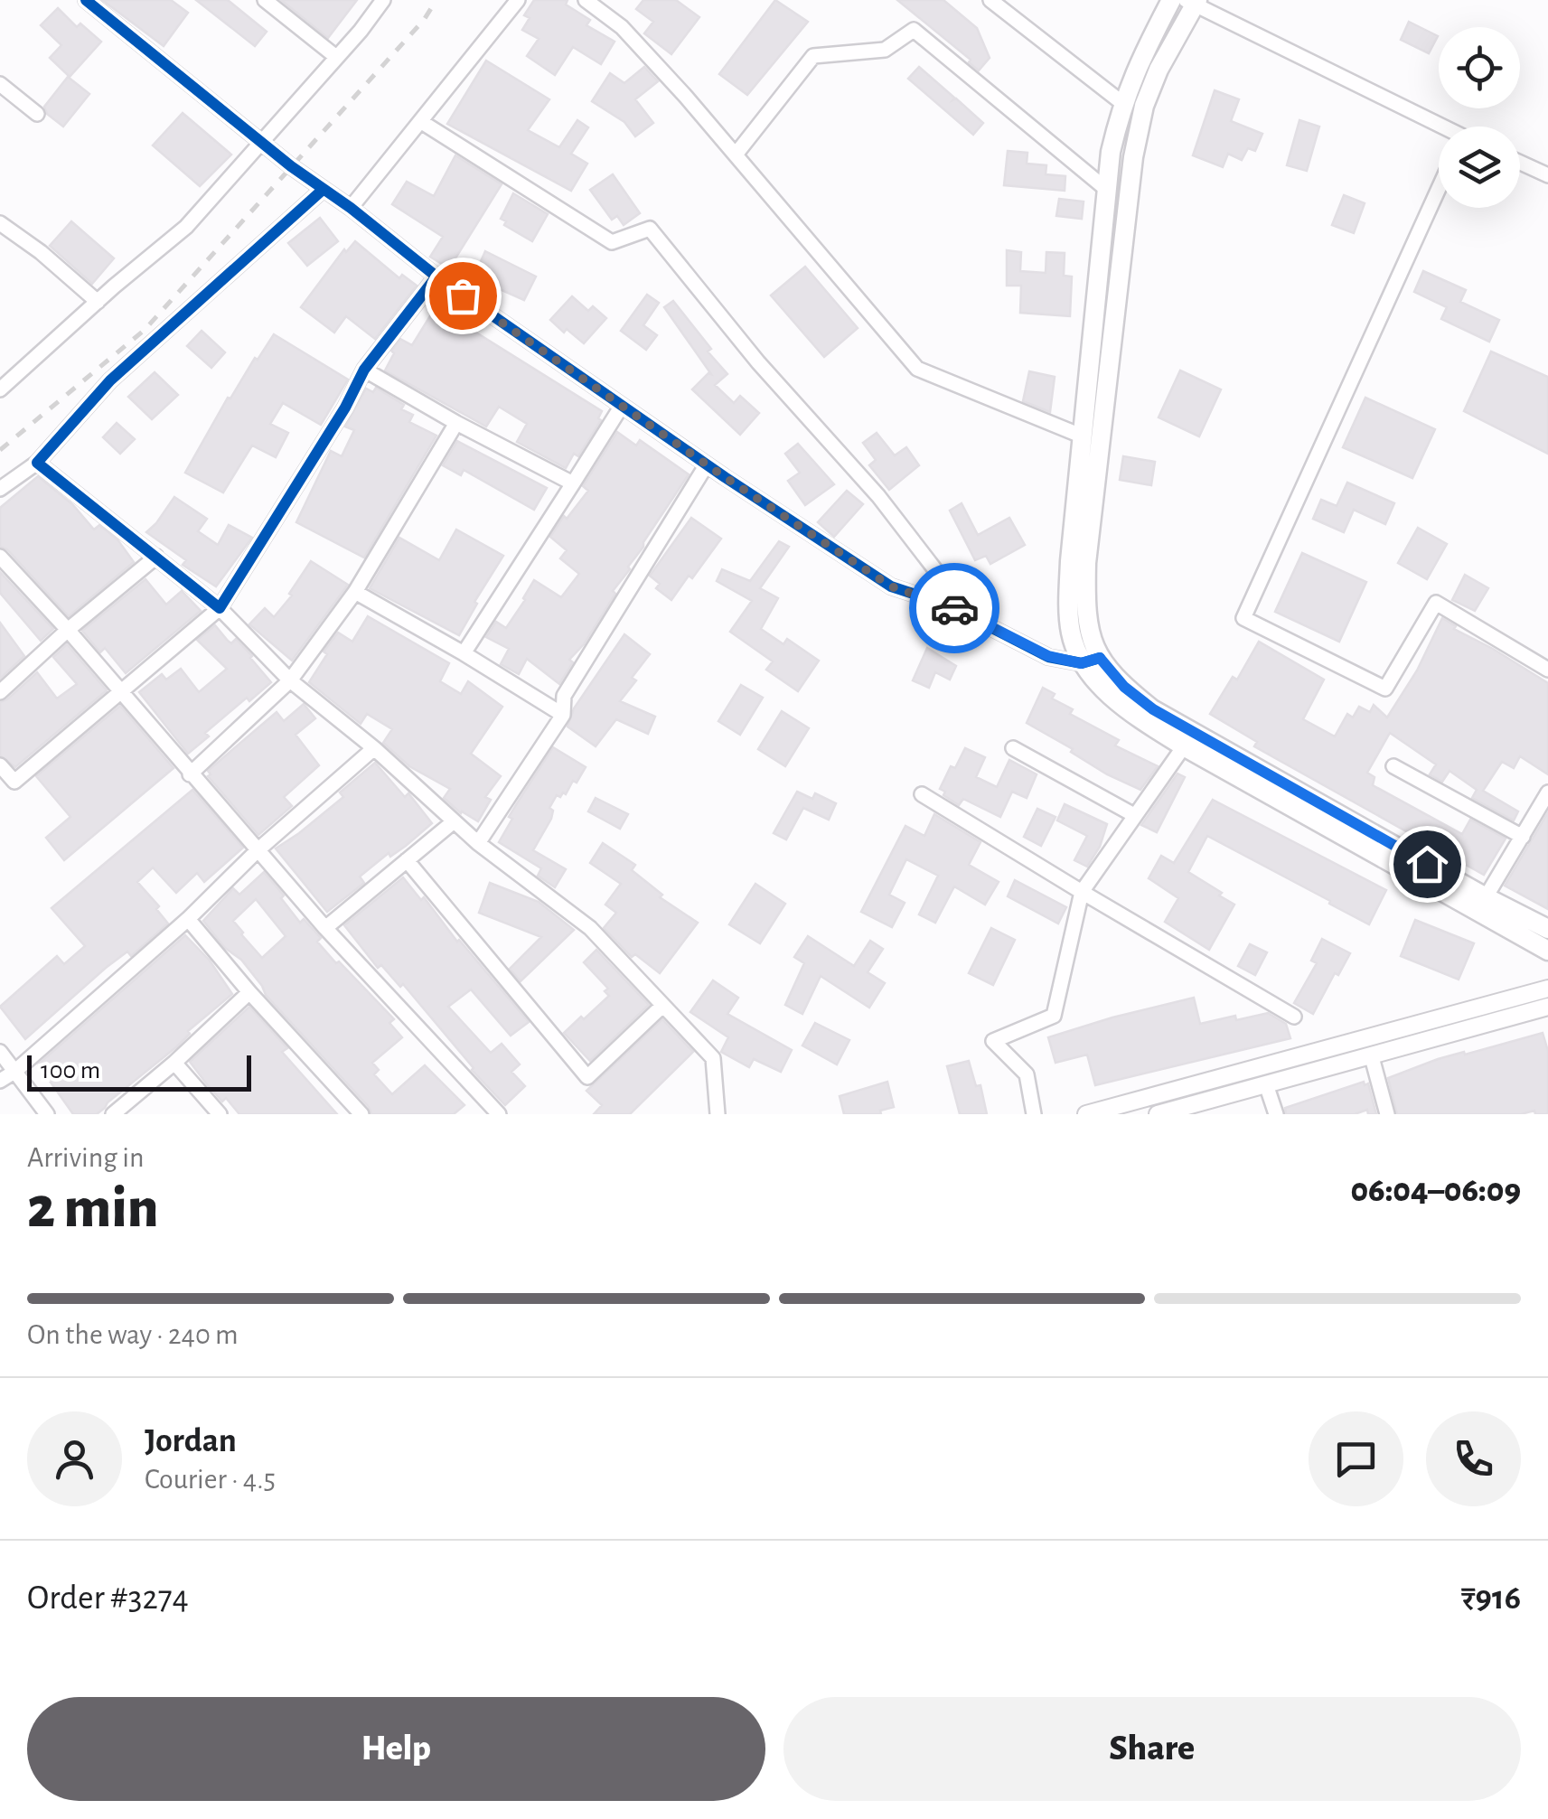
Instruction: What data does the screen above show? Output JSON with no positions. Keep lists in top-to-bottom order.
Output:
{
  "scale_bar": "100 m",
  "page": {
    "scale": "100 m",
    "heading": ["2 min", "Arriving in", "06:04–06:09"],
    "panel": [
      "Jordan",
      "Courier · 4.5",
      "Order #3274",
      "₹916"
    ],
    "bar": "On the way · 240 m",
    "buttons": ["Help", "Share"]
  }
}
